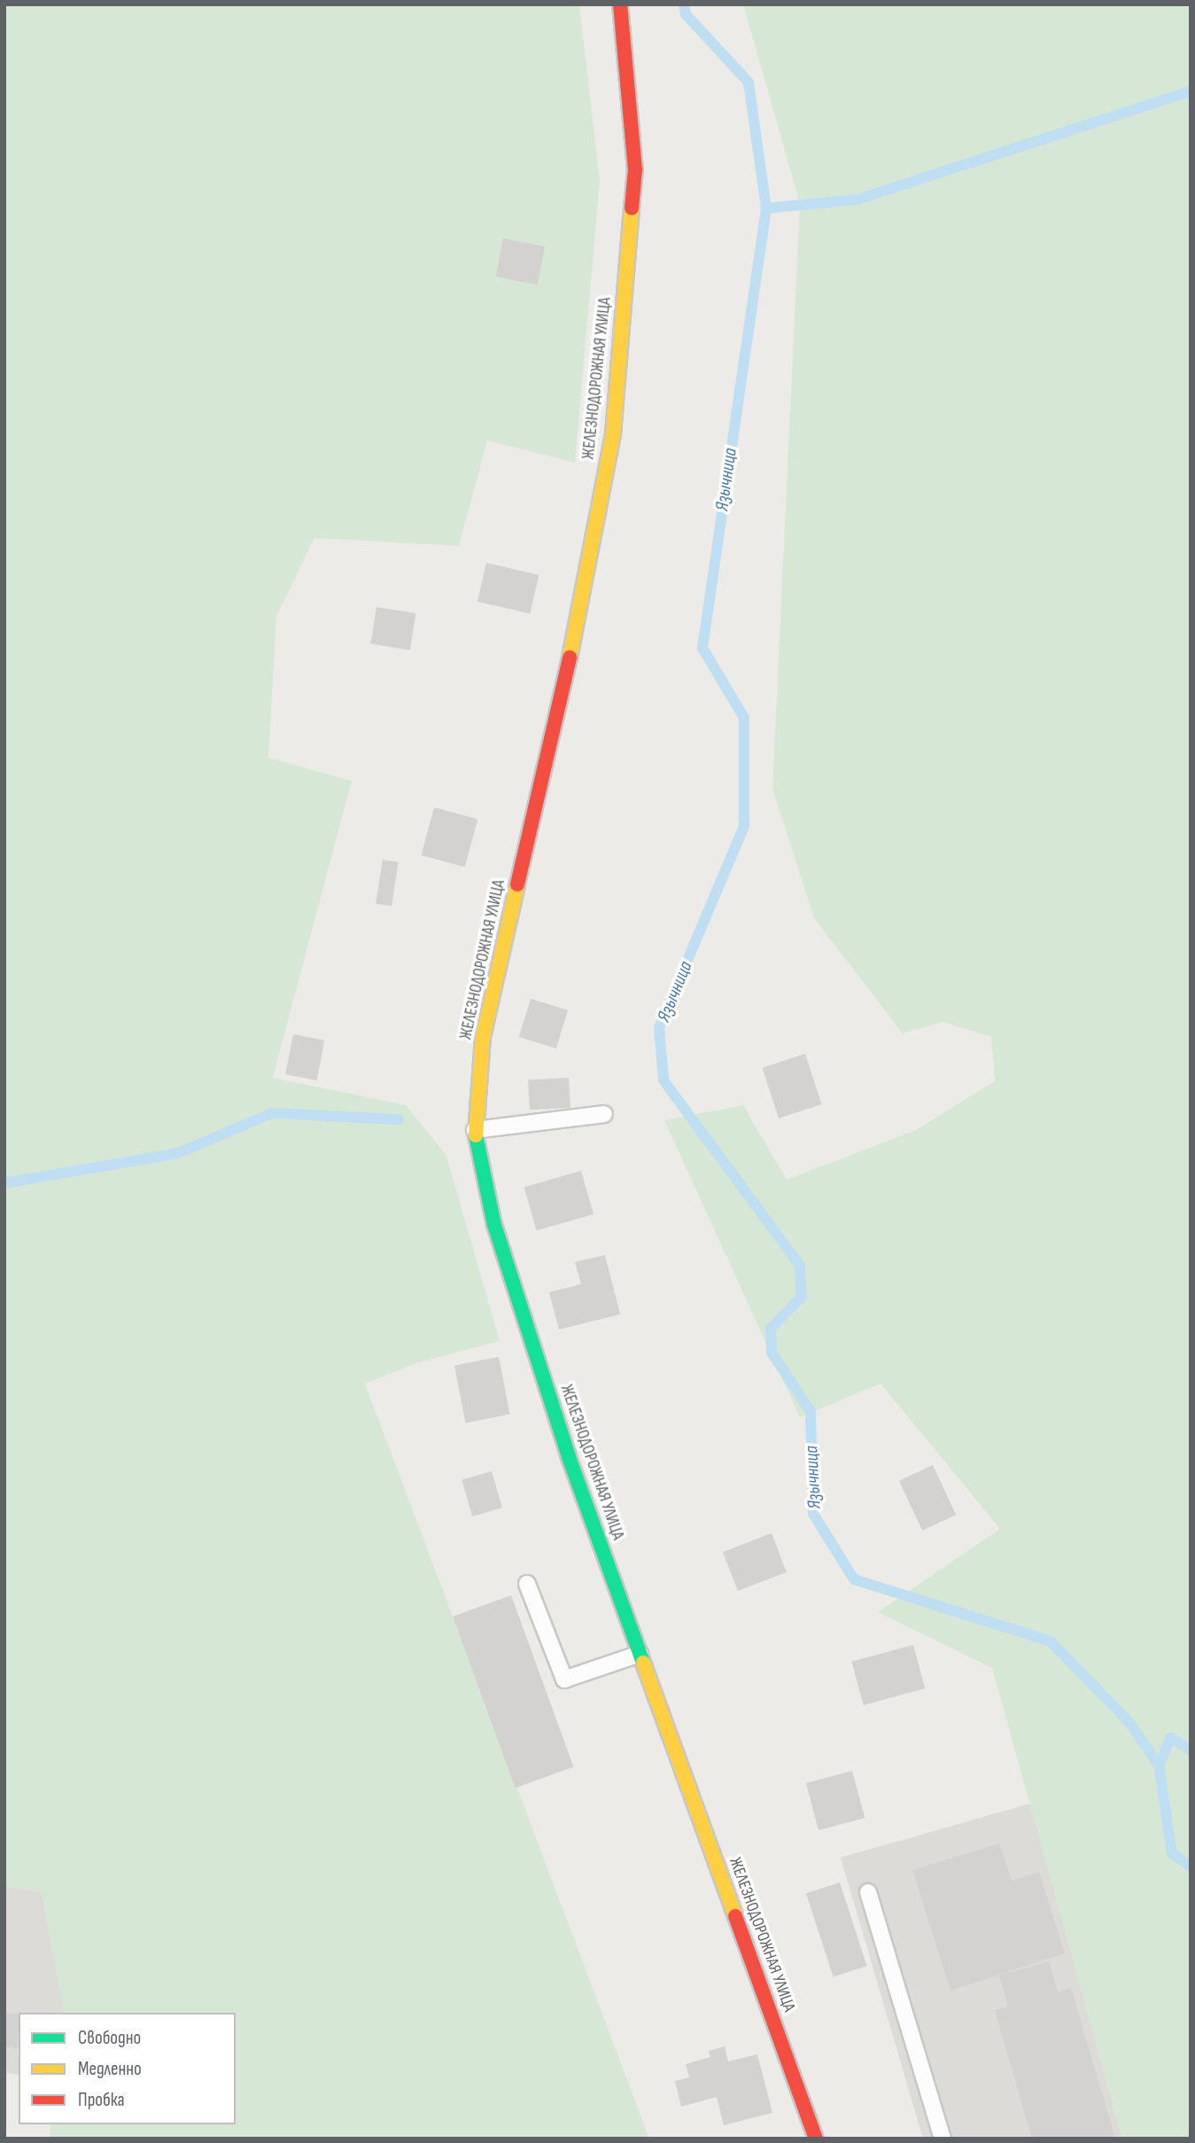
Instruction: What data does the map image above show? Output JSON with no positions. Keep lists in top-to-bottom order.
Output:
{
  "streets": {
    "highway": ["ЖЕЛЕЗНОДОРОЖНАЯ УЛИЦА"]
  },
  "water": ["Язычница"],
  "legend": ["Свободно", "Медленно", "Пробка"]
}
